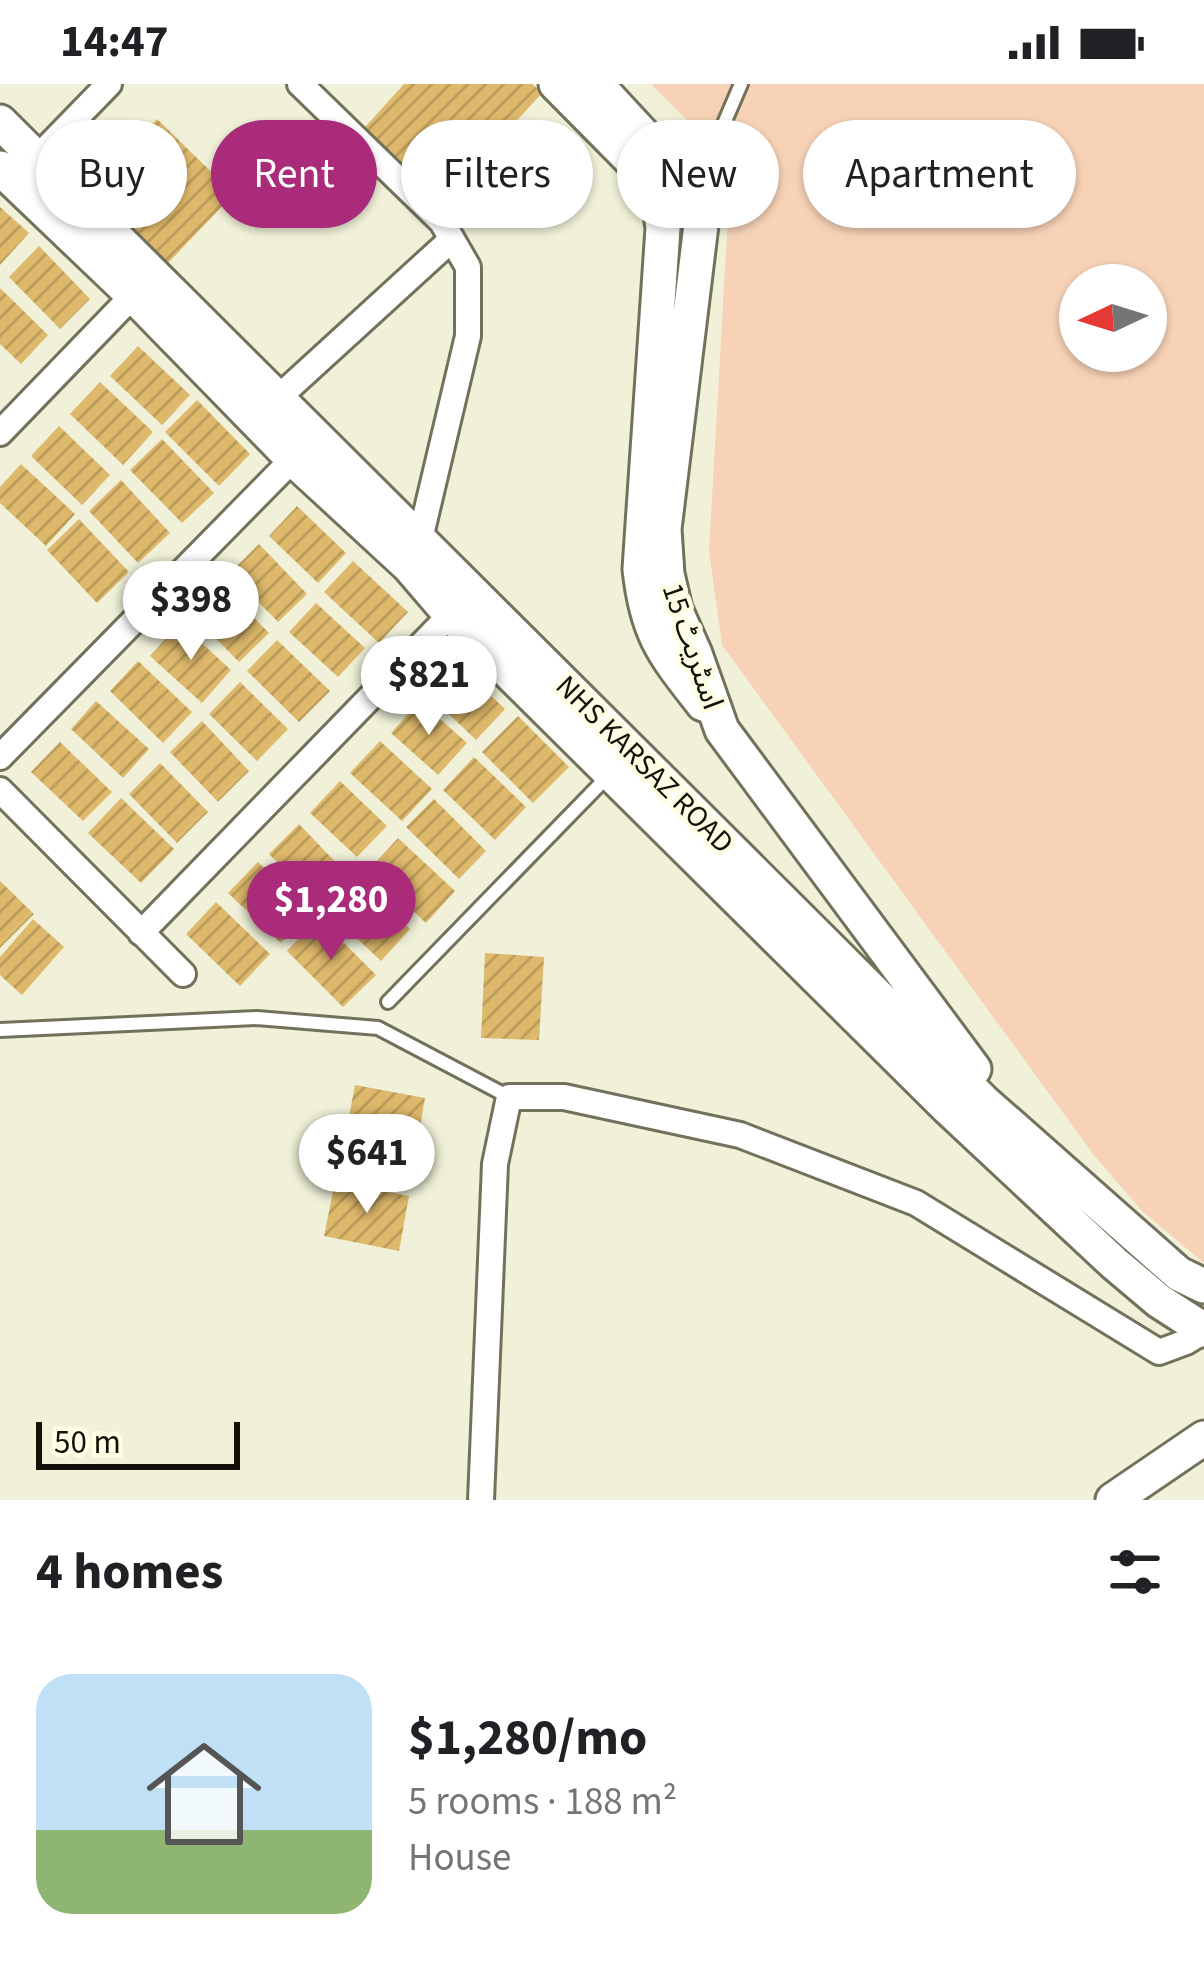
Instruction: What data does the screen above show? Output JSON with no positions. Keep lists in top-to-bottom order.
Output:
{
  "streets": {
    "street": ["اسٹریٹ 15", "NHS KARSAZ ROAD"]
  },
  "crossings": [
    ["اسٹریٹ 15", "NHS KARSAZ ROAD"]
  ],
  "scale_bar": "50 m",
  "north": "left",
  "page": {
    "status": "14:47",
    "chip": [
      "Buy",
      "Rent",
      "Filters",
      "New",
      "Apartment"
    ],
    "price": [
      "$398",
      "$821",
      "$1,280",
      "$641"
    ],
    "scale": "50 m",
    "heading": "4 homes",
    "list": [
      {
        "name": "$1,280/mo",
        "note": "5 rooms · 188 m² · House"
      }
    ]
  }
}
